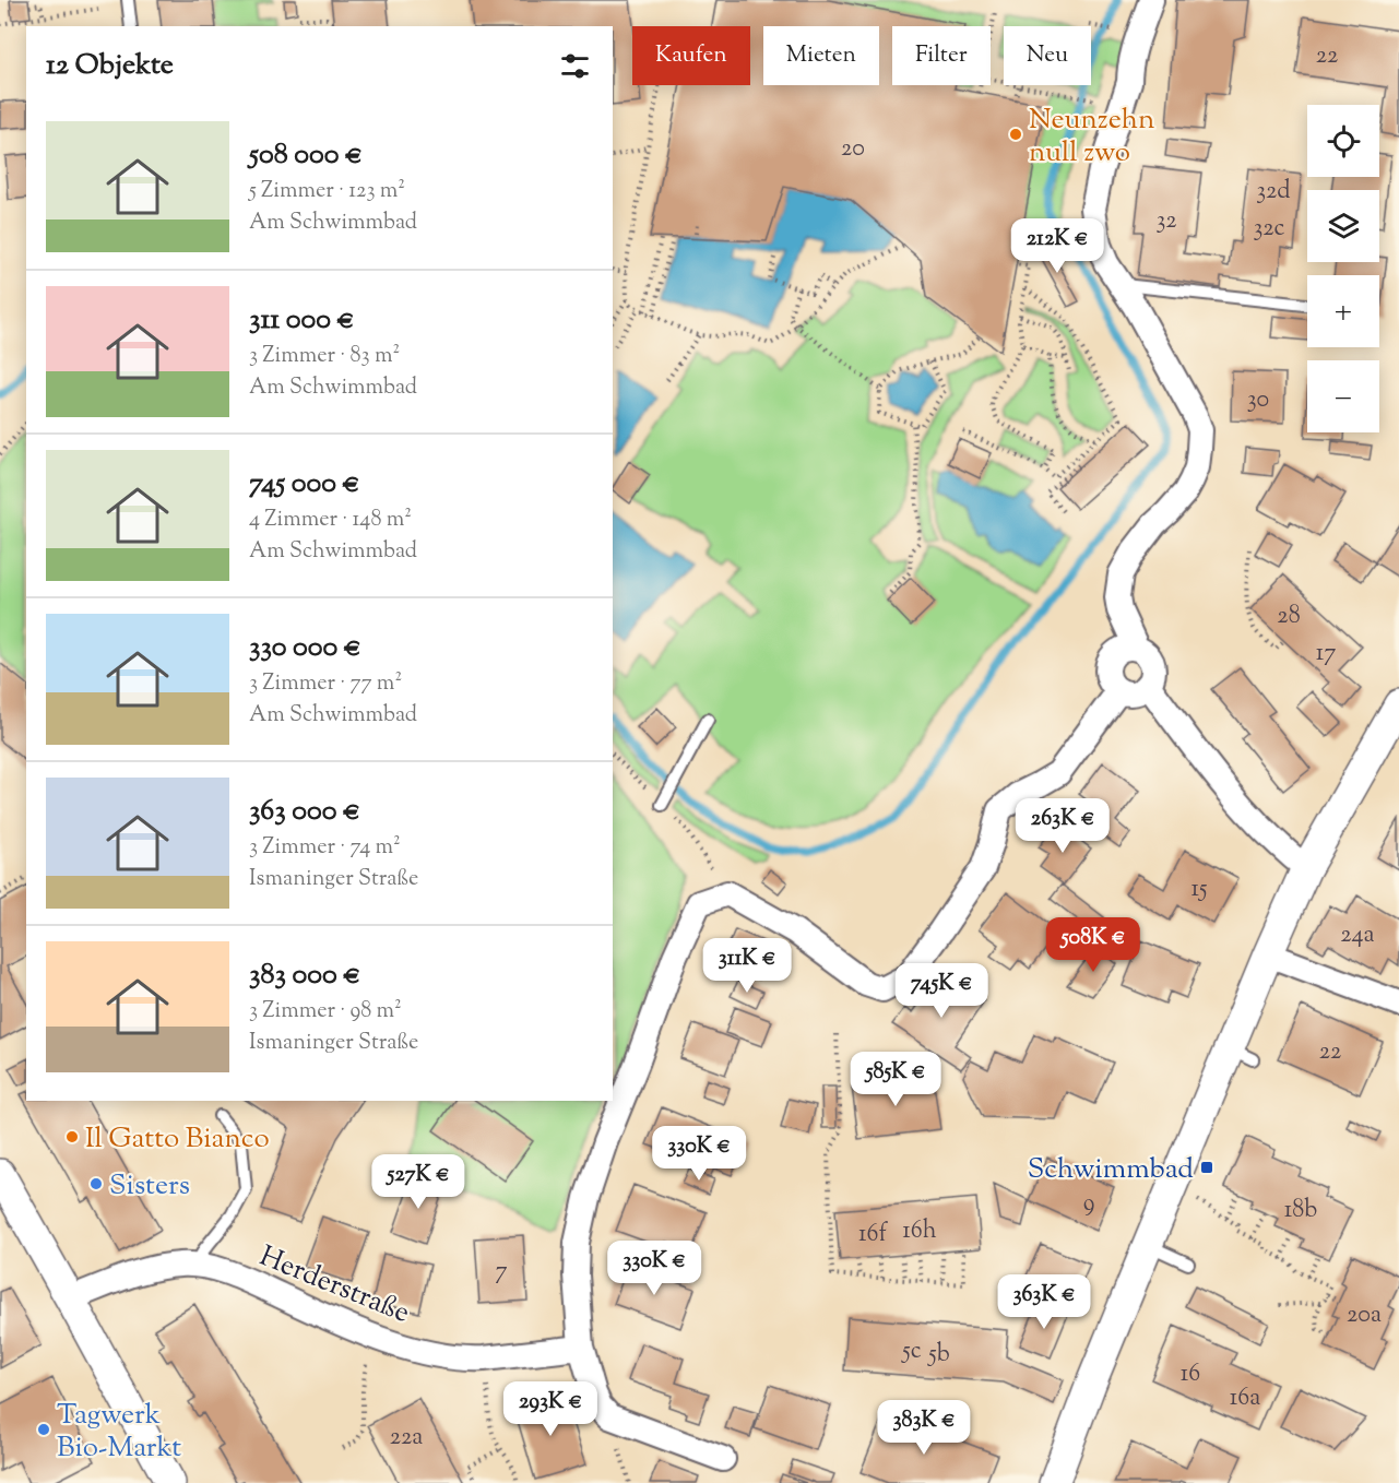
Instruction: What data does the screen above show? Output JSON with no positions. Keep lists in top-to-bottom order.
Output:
{
  "streets": {
    "street": ["Herderstraße"]
  },
  "places": {
    "other": [
      "Neunzehn null zwo",
      "Il Gatto Bianco",
      "Sisters",
      "Tagwerk Bio-Markt"
    ],
    "transit": ["Schwimmbad"]
  },
  "house_numbers": [
    "22",
    "20",
    "32d",
    "32",
    "32c",
    "30",
    "28",
    "17",
    "15",
    "24a",
    "22",
    "9",
    "18b",
    "16h",
    "16f",
    "7",
    "20a",
    "5c",
    "5b",
    "16",
    "16a",
    "22a"
  ],
  "page": {
    "chip": [
      "Kaufen",
      "Mieten",
      "Filter",
      "Neu"
    ],
    "heading": "12 Objekte",
    "map_buttons": ["+", "−"],
    "list": [
      {
        "name": "508 000 €",
        "note": "5 Zimmer · 123 m² · Am Schwimmbad"
      },
      {
        "name": "311 000 €",
        "note": "3 Zimmer · 83 m² · Am Schwimmbad"
      },
      {
        "name": "745 000 €",
        "note": "4 Zimmer · 148 m² · Am Schwimmbad"
      },
      {
        "name": "330 000 €",
        "note": "3 Zimmer · 77 m² · Am Schwimmbad"
      },
      {
        "name": "363 000 €",
        "note": "3 Zimmer · 74 m² · Ismaninger Straße"
      },
      {
        "name": "383 000 €",
        "note": "3 Zimmer · 98 m² · Ismaninger Straße"
      }
    ],
    "price": [
      "212K €",
      "263K €",
      "508K €",
      "311K €",
      "745K €",
      "585K €",
      "330K €",
      "527K €",
      "330K €",
      "363K €",
      "293K €",
      "383K €"
    ]
  }
}
